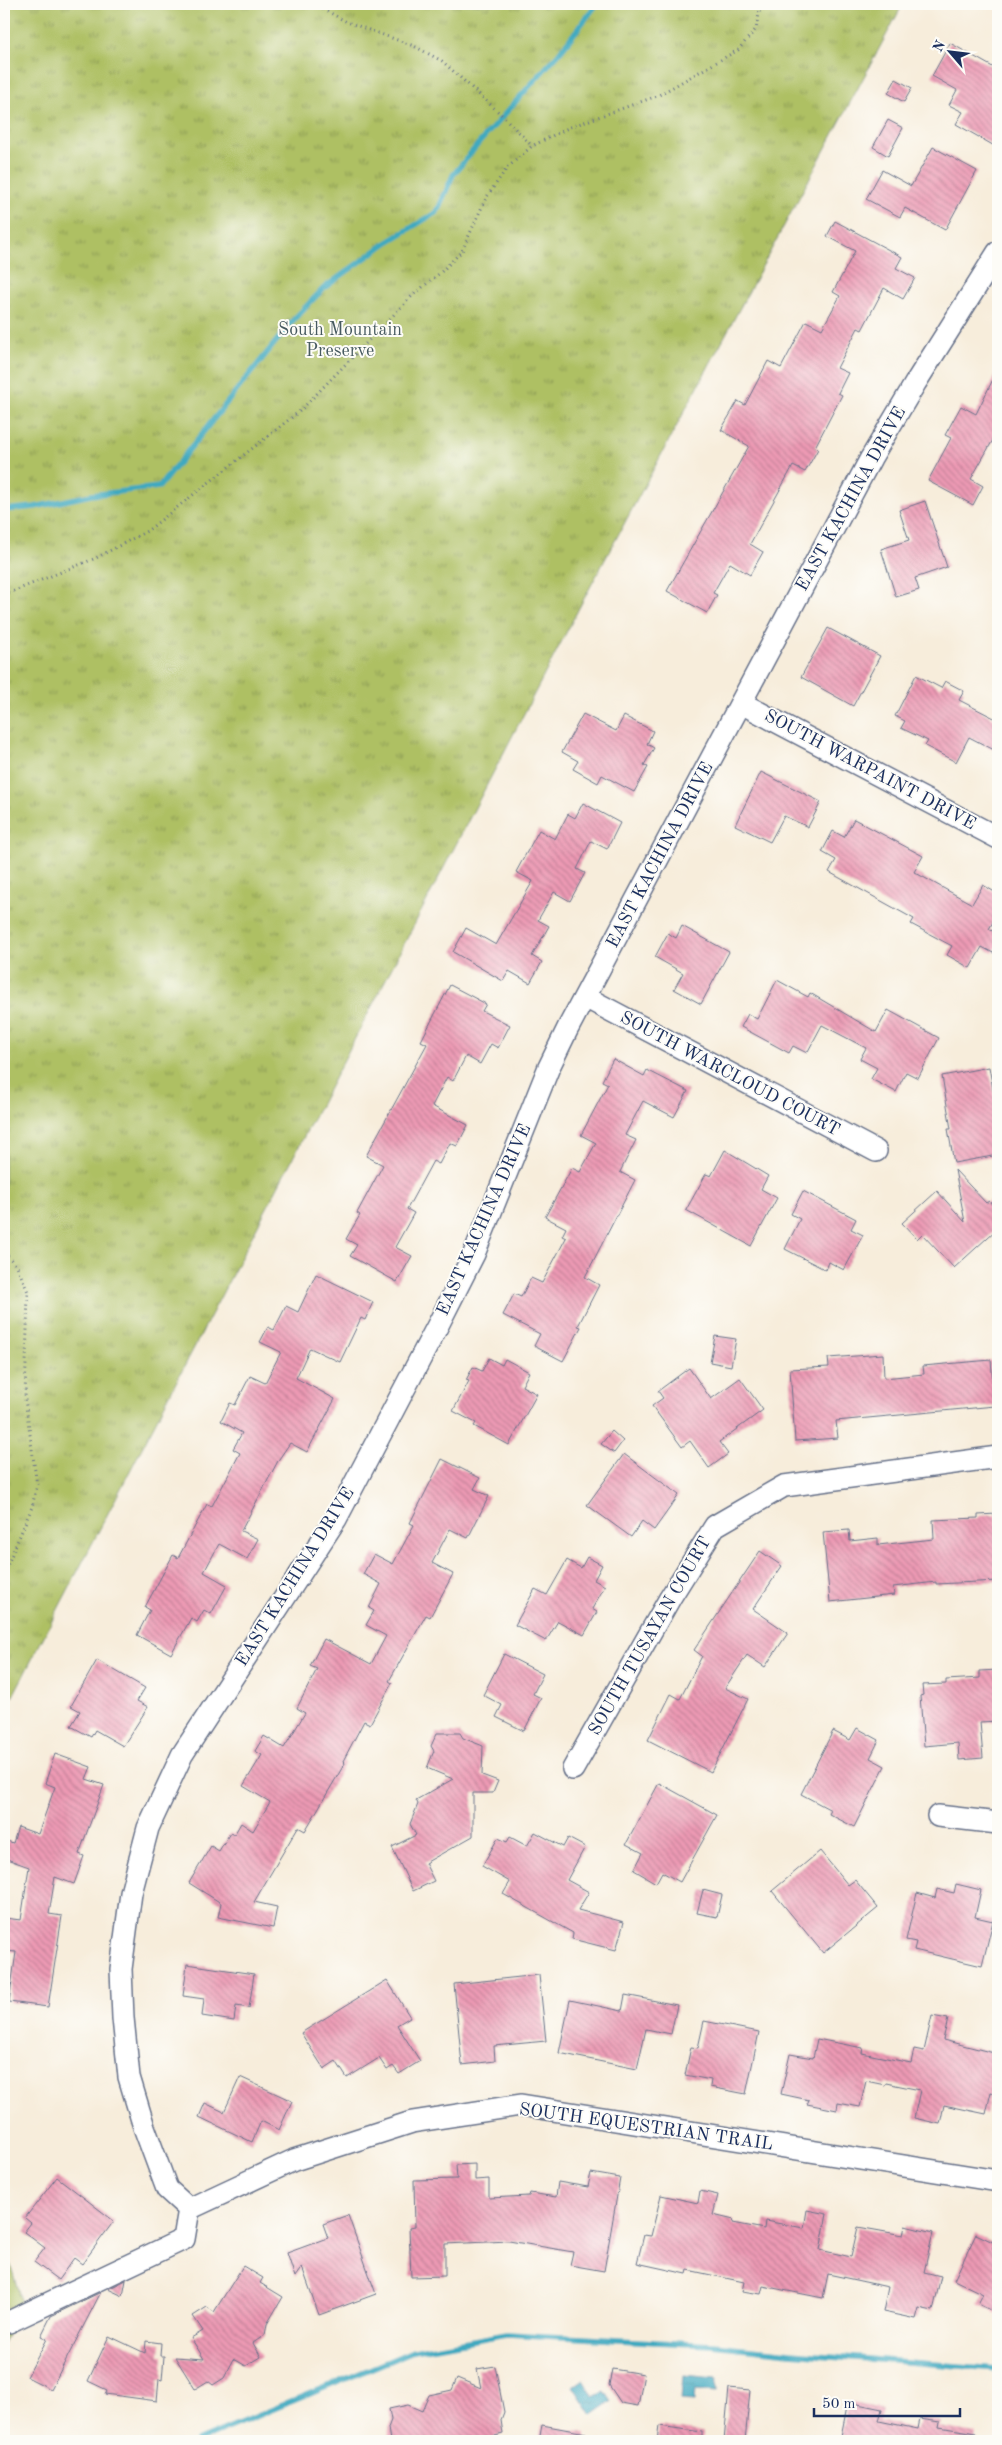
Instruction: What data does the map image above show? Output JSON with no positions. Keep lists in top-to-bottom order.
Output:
{
  "streets": {
    "street": [
      "EAST KACHINA DRIVE",
      "SOUTH WARPAINT DRIVE",
      "SOUTH WARCLOUD COURT",
      "SOUTH TUSAYAN COURT",
      "SOUTH EQUESTRIAN TRAIL"
    ]
  },
  "crossings": [
    ["EAST KACHINA DRIVE", "SOUTH WARPAINT DRIVE"],
    ["EAST KACHINA DRIVE", "SOUTH WARCLOUD COURT"],
    ["EAST KACHINA DRIVE", "SOUTH EQUESTRIAN TRAIL"]
  ],
  "parks": ["South Mountain Preserve"],
  "scale_bar": "50 m",
  "north": "top left"
}
